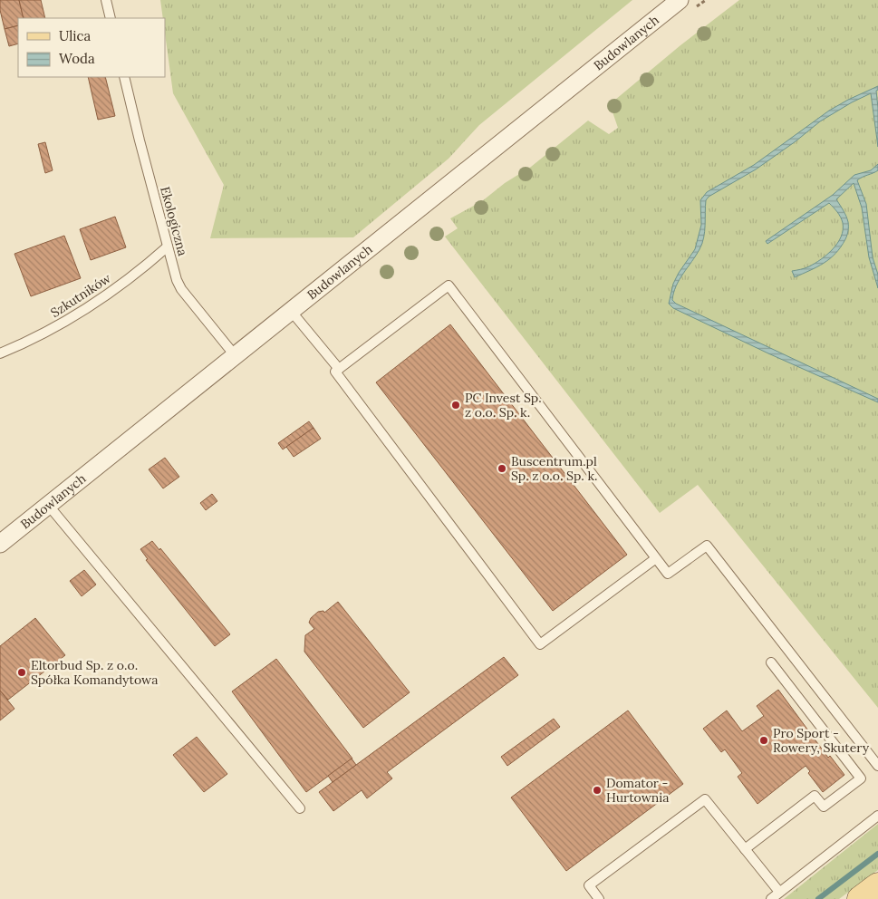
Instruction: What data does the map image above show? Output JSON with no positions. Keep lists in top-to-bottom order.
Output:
{
  "streets": {
    "street": ["Budowlanych"],
    "lane": ["Ekologiczna", "Szkutników"]
  },
  "crossings": [
    ["Budowlanych", "Ekologiczna"],
    ["Ekologiczna", "Szkutników"]
  ],
  "places": [
    "PC Invest Sp. z o.o. Sp. k.",
    "Buscentrum.pl Sp. z o.o. Sp. k.",
    "Eltorbud Sp. z o.o. Spółka Komandytowa",
    "Pro Sport - Rowery, Skutery",
    "Domator - Hurtownia"
  ],
  "legend": ["Ulica", "Woda"]
}
